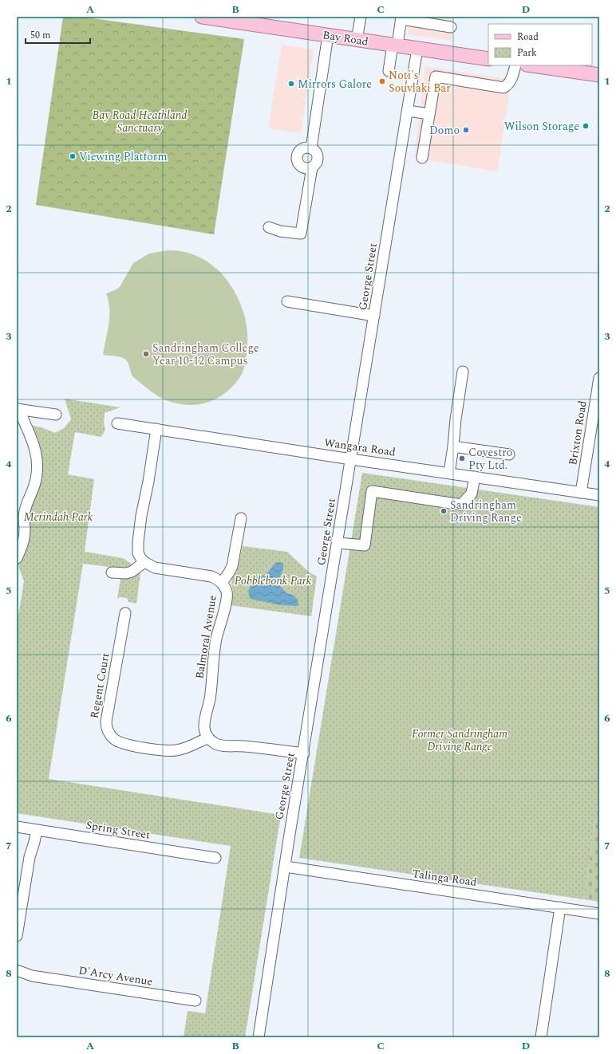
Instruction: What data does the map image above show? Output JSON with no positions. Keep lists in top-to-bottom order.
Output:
{
  "streets": {
    "main road": ["Bay Road"],
    "street": [
      "George Street",
      "Brixton Road",
      "Wangara Road",
      "Balmoral Avenue",
      "Regent Court",
      "Spring Street",
      "Talinga Road",
      "D'Arcy Avenue"
    ]
  },
  "crossings": [
    ["Bay Road", "George Street"],
    ["George Street", "Wangara Road"],
    ["George Street", "Talinga Road"],
    ["Brixton Road", "Wangara Road"],
    ["Balmoral Avenue", "Regent Court"]
  ],
  "parks": [
    "Bay Road Heathland Sanctuary",
    "Merindah Park",
    "Pobblebonk Park",
    "Former Sandringham Driving Range"
  ],
  "places": [
    "Noti's Souvlaki Bar",
    "Mirrors Galore",
    "Wilson Storage",
    "Domo",
    "Viewing Platform",
    "Sandringham College Year 10-12 Campus",
    "Covestro Pty Ltd.",
    "Sandringham Driving Range"
  ],
  "legend": ["Road", "Park"],
  "scale_bar": "50 m",
  "grid": {
    "columns": [
      "A",
      "B",
      "C",
      "D"
    ],
    "rows": [
      "1",
      "2",
      "3",
      "4",
      "5",
      "6",
      "7",
      "8"
    ]
  }
}
